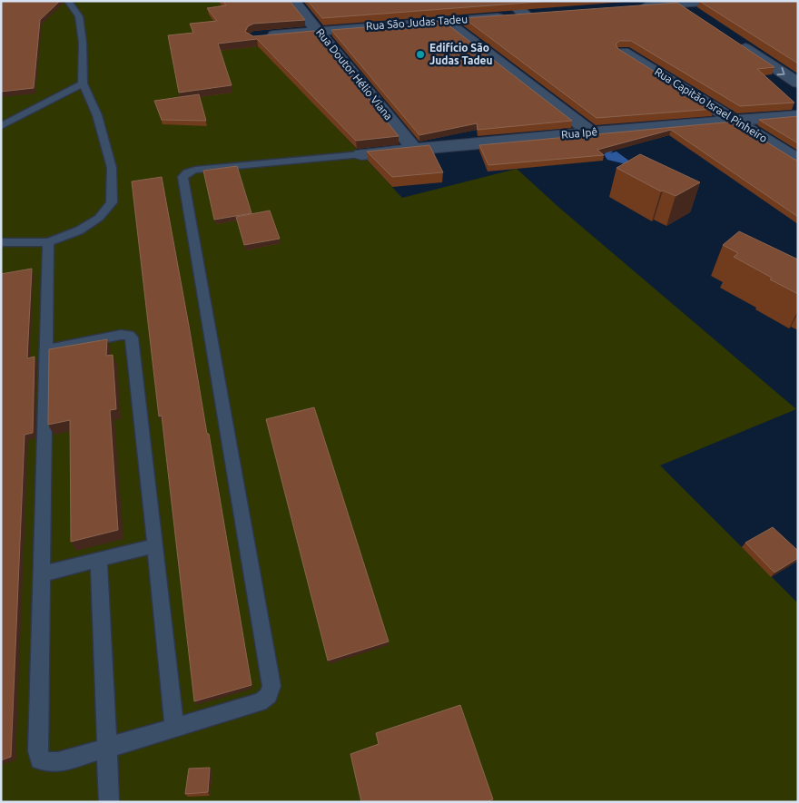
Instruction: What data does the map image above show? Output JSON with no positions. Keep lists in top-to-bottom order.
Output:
{
  "streets": {
    "street": [
      "Rua São Judas Tadeu",
      "Rua Doutor Hélio Viana",
      "Rua Capitão Israel Pinheiro",
      "Rua Ipê"
    ]
  },
  "crossings": [
    ["Rua São Judas Tadeu", "Rua Doutor Hélio Viana"],
    ["Rua Doutor Hélio Viana", "Rua Ipê"],
    ["Rua Capitão Israel Pinheiro", "Rua Ipê"]
  ],
  "places": ["Edifício São Judas Tadeu"]
}
